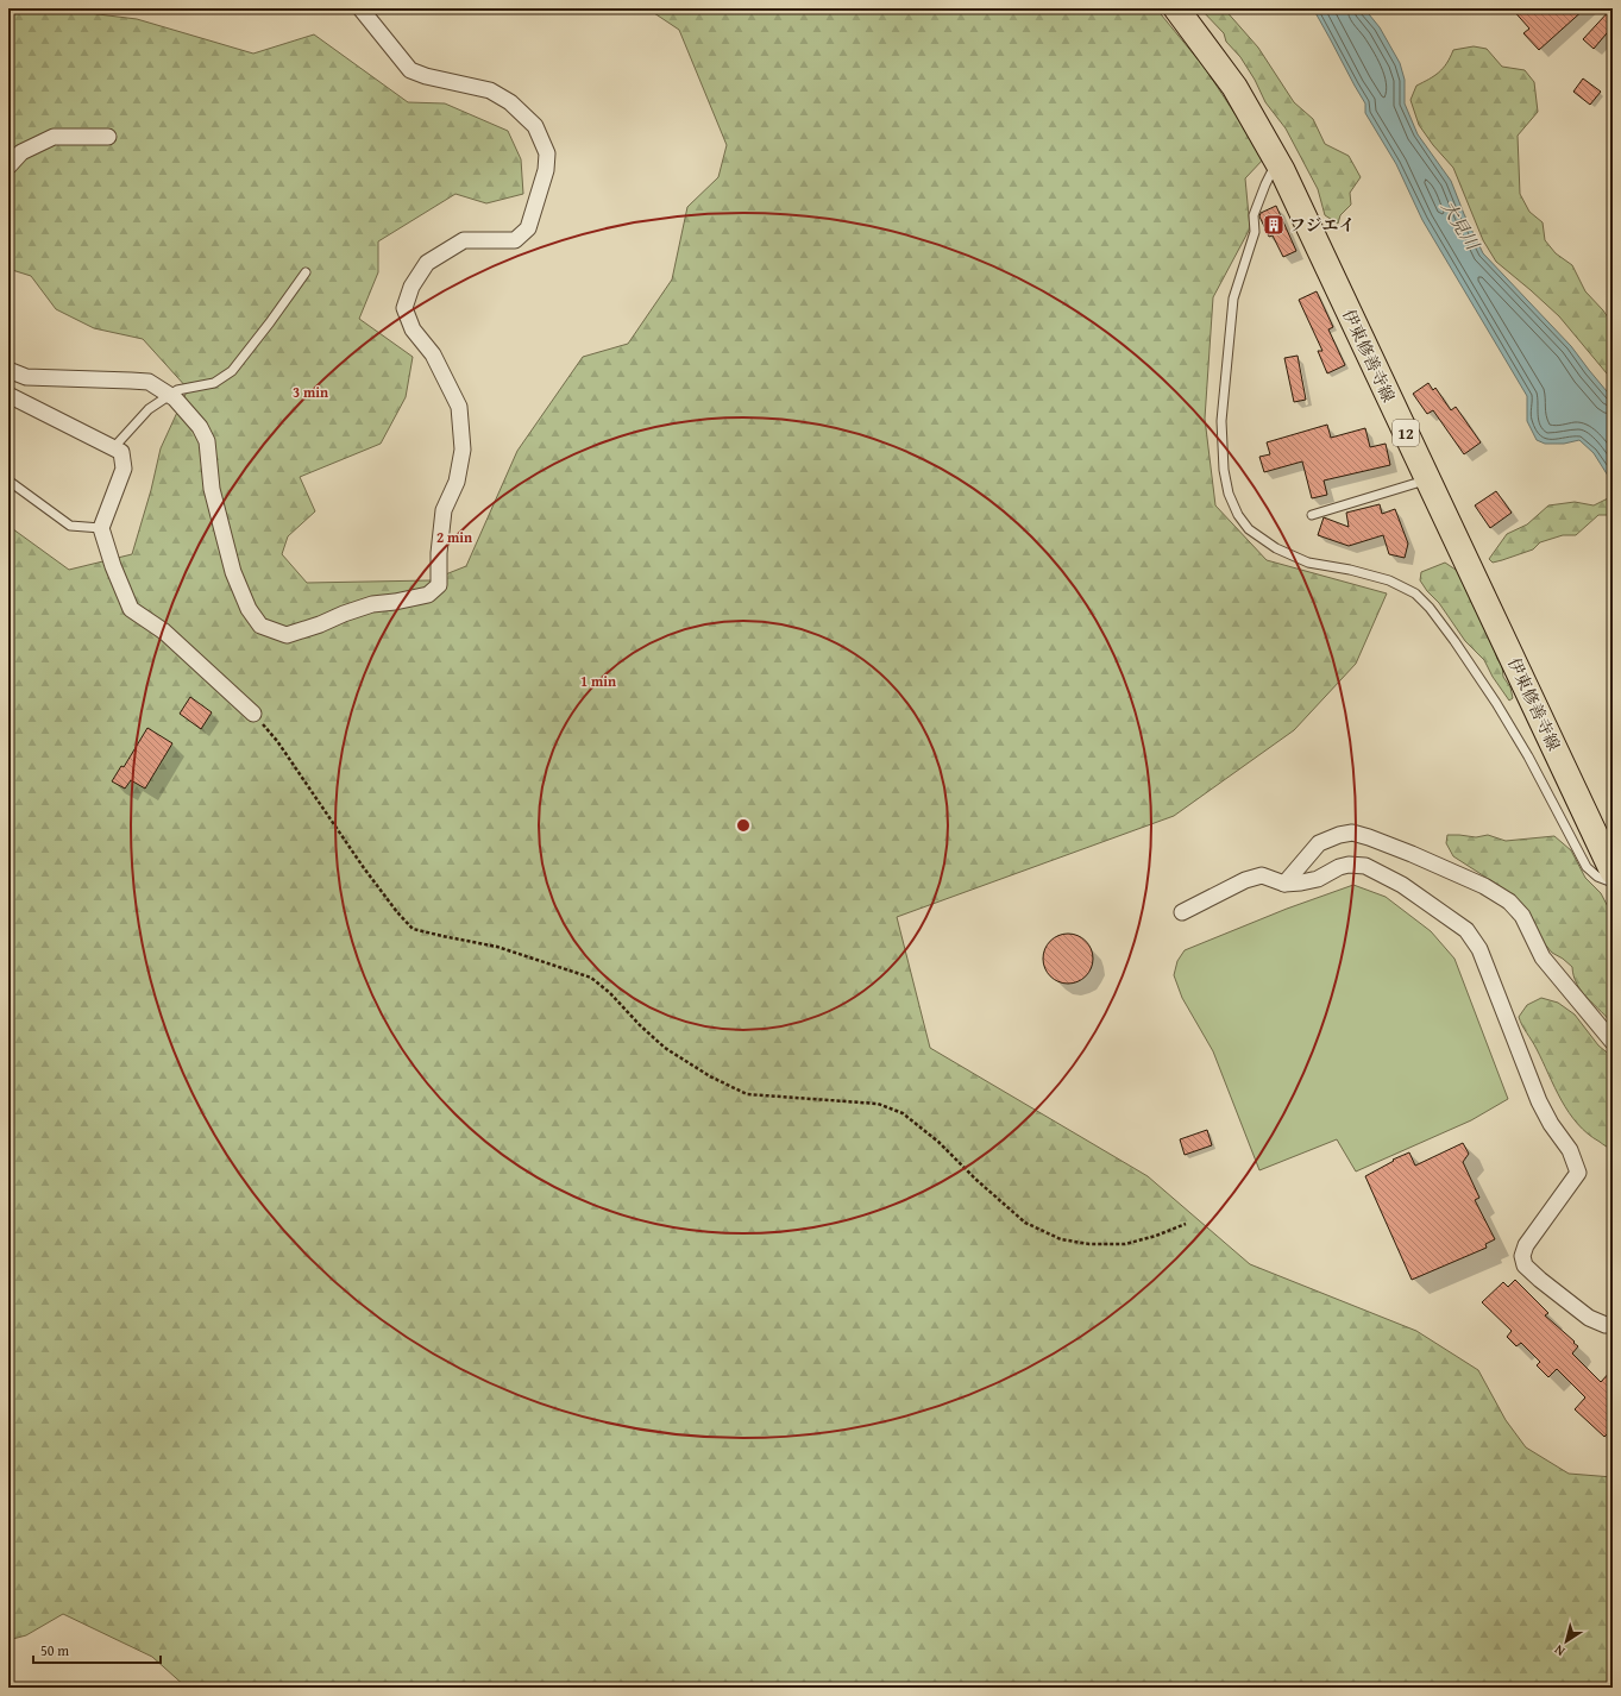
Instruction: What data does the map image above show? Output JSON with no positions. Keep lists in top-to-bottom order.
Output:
{
  "streets": {
    "main road": ["伊東修善寺線", "12"]
  },
  "water": ["大見川"],
  "places": {
    "building": ["フジエイ"]
  },
  "scale_bar": "50 m",
  "north": "bottom left",
  "rings": ["3 min", "2 min", "1 min"]
}
